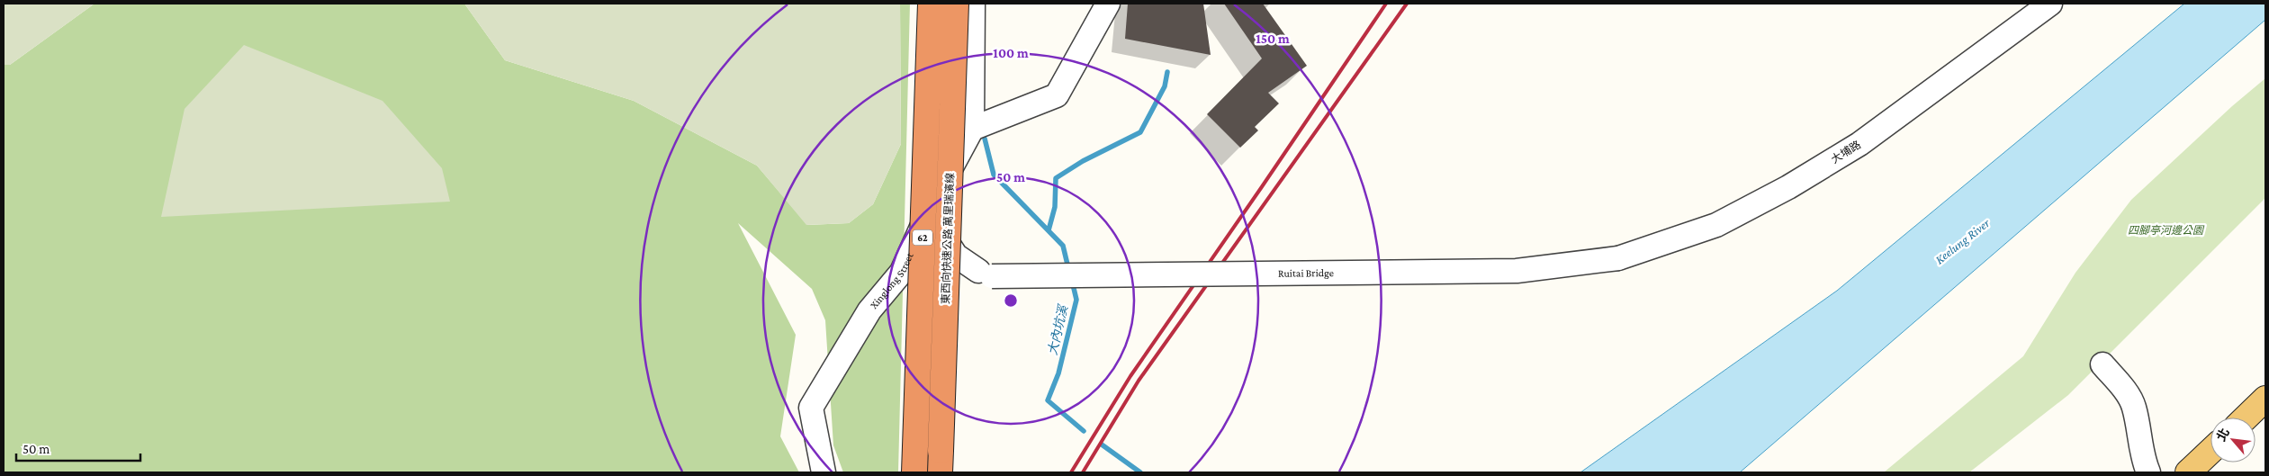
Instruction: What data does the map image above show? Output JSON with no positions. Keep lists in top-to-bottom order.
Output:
{
  "streets": {
    "highway": ["62", "東西向快速公路 萬里瑞濱線"],
    "street": ["大埔路", "Ruitai Bridge", "Xinglong Street"]
  },
  "crossings": [
    ["大埔路", "Ruitai Bridge"]
  ],
  "water": ["Keelung River", "大內坑溪"],
  "parks": ["四腳亭河邊公園"],
  "scale_bar": "50 m",
  "north": "top left",
  "rings": ["150 m", "100 m", "50 m"]
}
